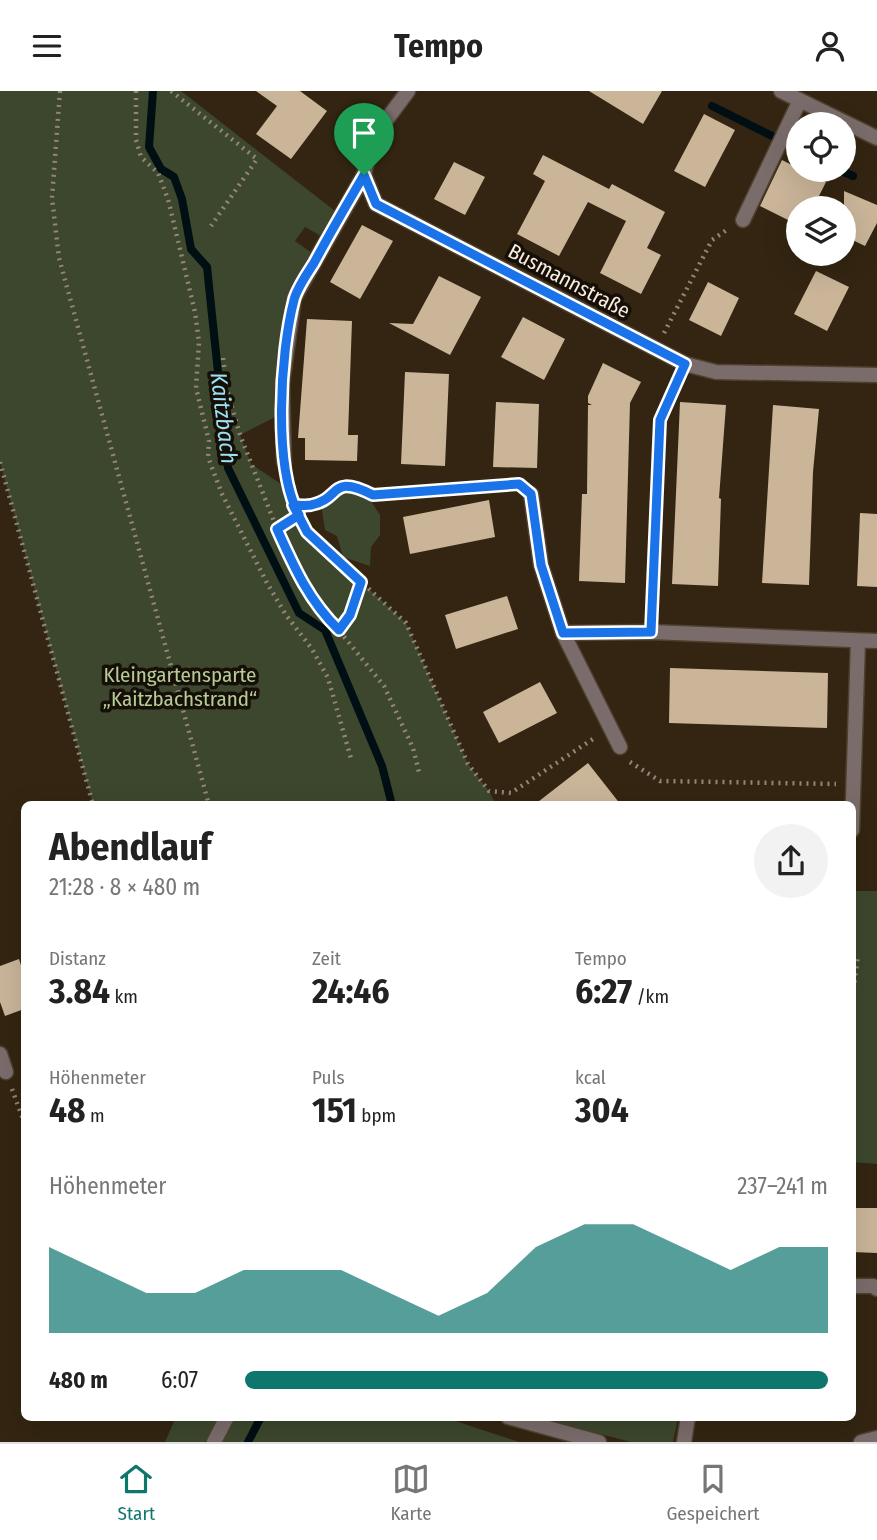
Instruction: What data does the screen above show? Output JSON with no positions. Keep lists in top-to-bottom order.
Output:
{
  "streets": {
    "street": ["Busmannstraße"]
  },
  "water": ["Kaitzbach"],
  "parks": ["Kleingartensparte „Kaitzbachstrand“"],
  "page": {
    "header": "Tempo",
    "heading": ["Abendlauf", "21:28 · 8 × 480 m"],
    "stats": [
      ["Distanz", "3.84 km"],
      ["Zeit", "24:46"],
      ["Tempo", "6:27 /km"],
      ["Höhenmeter", "48 m"],
      ["Puls", "151 bpm"],
      ["kcal", "304"]
    ],
    "chart": ["Höhenmeter", "237–241 m"],
    "list": [
      {
        "name": "480 m",
        "note": "6:07"
      }
    ],
    "tabs": ["Start", "Karte", "Gespeichert"]
  }
}
